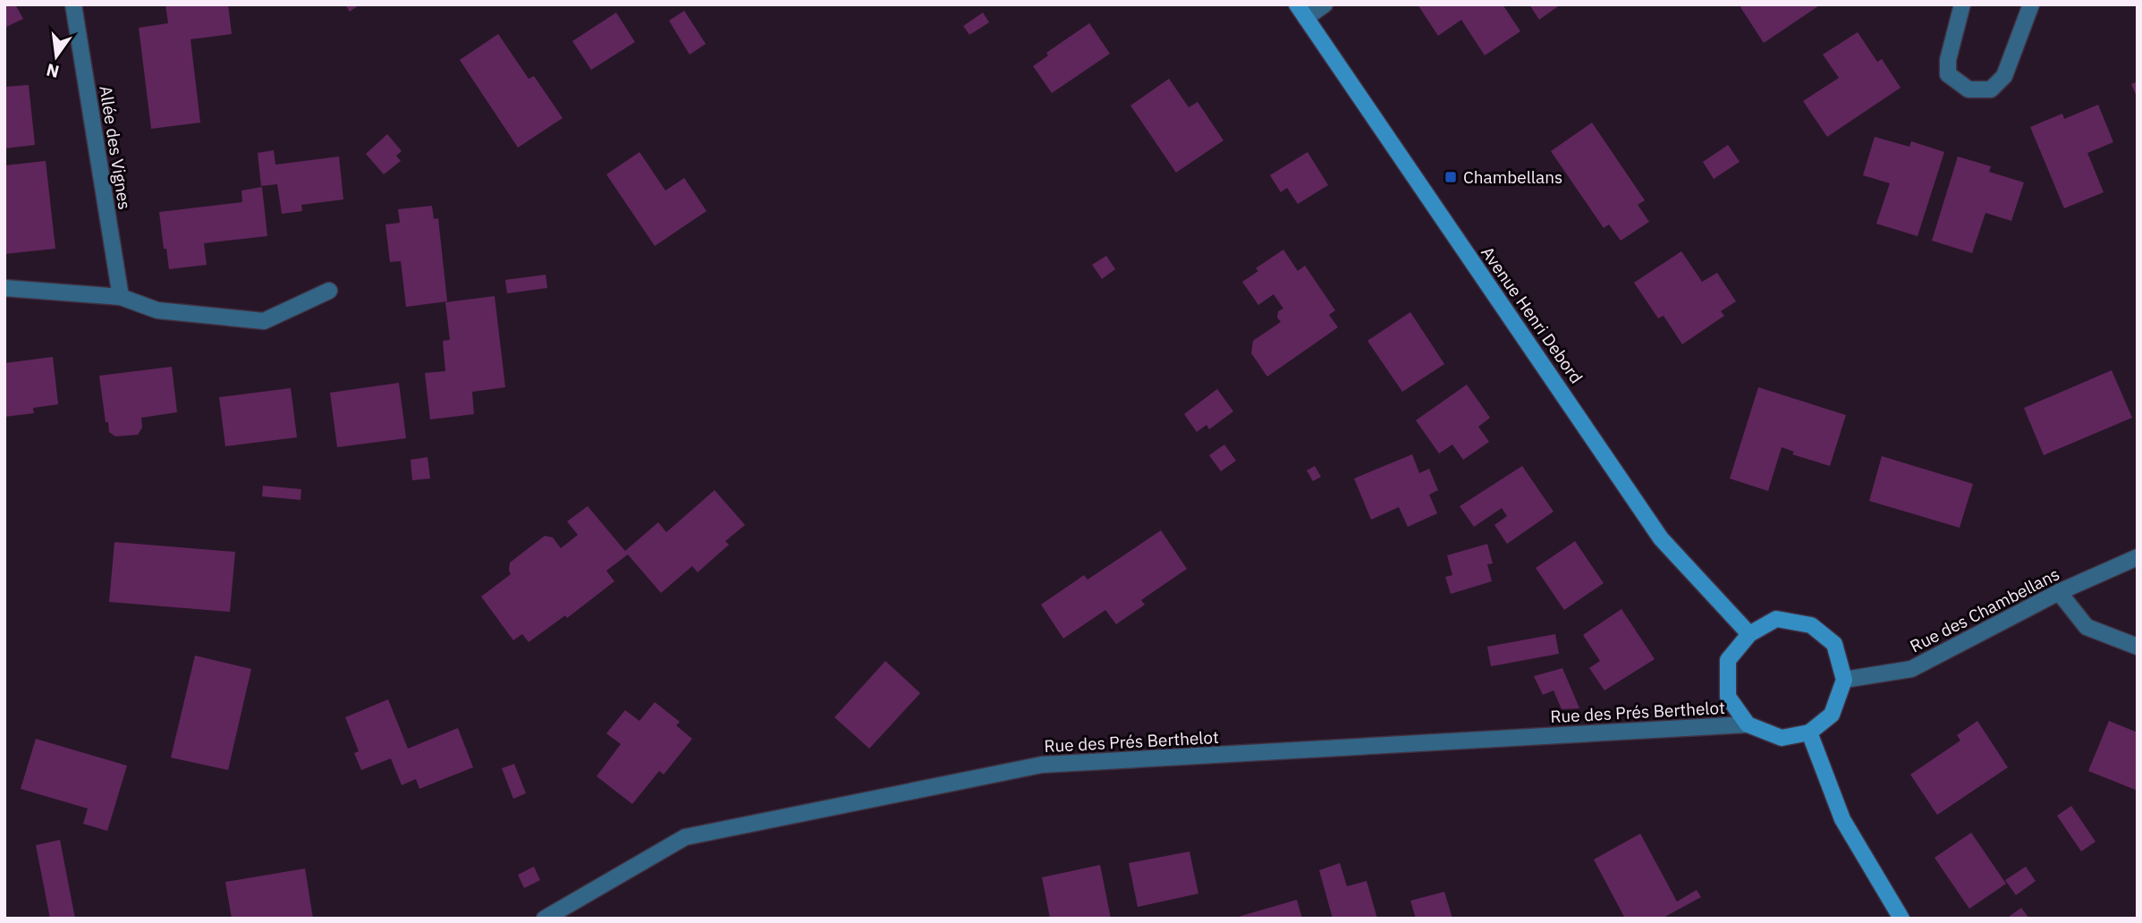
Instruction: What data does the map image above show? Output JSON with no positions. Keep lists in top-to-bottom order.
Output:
{
  "streets": {
    "street": [
      "Allée des Vignes",
      "Avenue Henri Debord",
      "Rue des Chambellans",
      "Rue des Prés Berthelot"
    ]
  },
  "crossings": [
    ["Avenue Henri Debord", "Rue des Chambellans"],
    ["Avenue Henri Debord", "Rue des Prés Berthelot"],
    ["Rue des Chambellans", "Rue des Prés Berthelot"]
  ],
  "places": {
    "transit": ["Chambellans"]
  },
  "north": "bottom"
}
